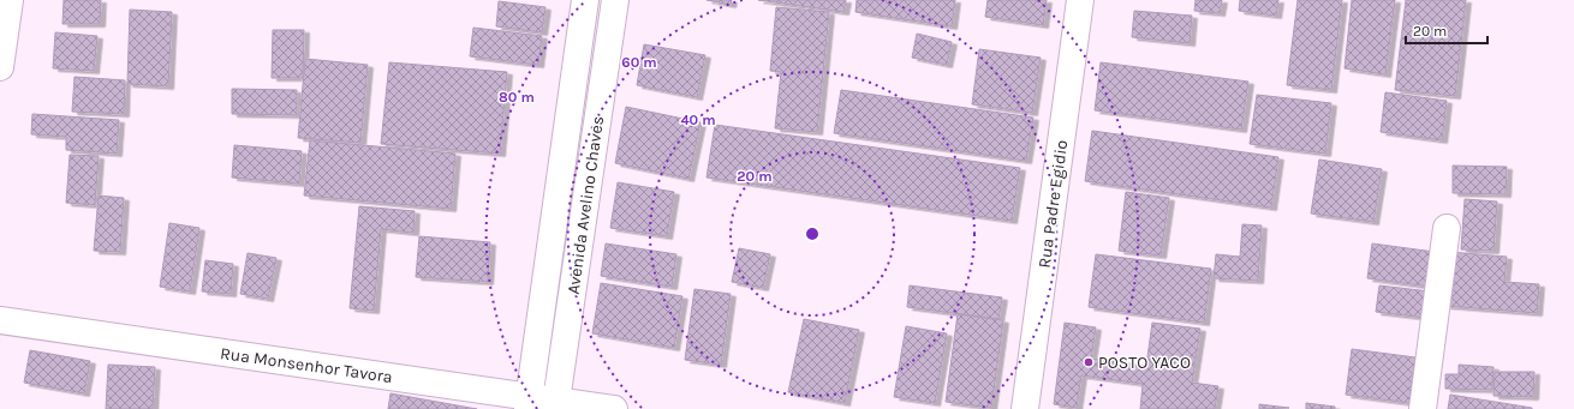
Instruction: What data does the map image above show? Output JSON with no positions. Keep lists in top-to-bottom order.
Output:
{
  "streets": {
    "street": ["Rua Padre Egidio", "Avenida Avelino Chaves", "Rua Monsenhor Tavora"]
  },
  "crossings": [
    ["Avenida Avelino Chaves", "Rua Monsenhor Tavora"]
  ],
  "places": ["POSTO YACO"],
  "scale_bar": "20 m",
  "rings": [
    "60 m",
    "80 m",
    "40 m",
    "20 m"
  ]
}
